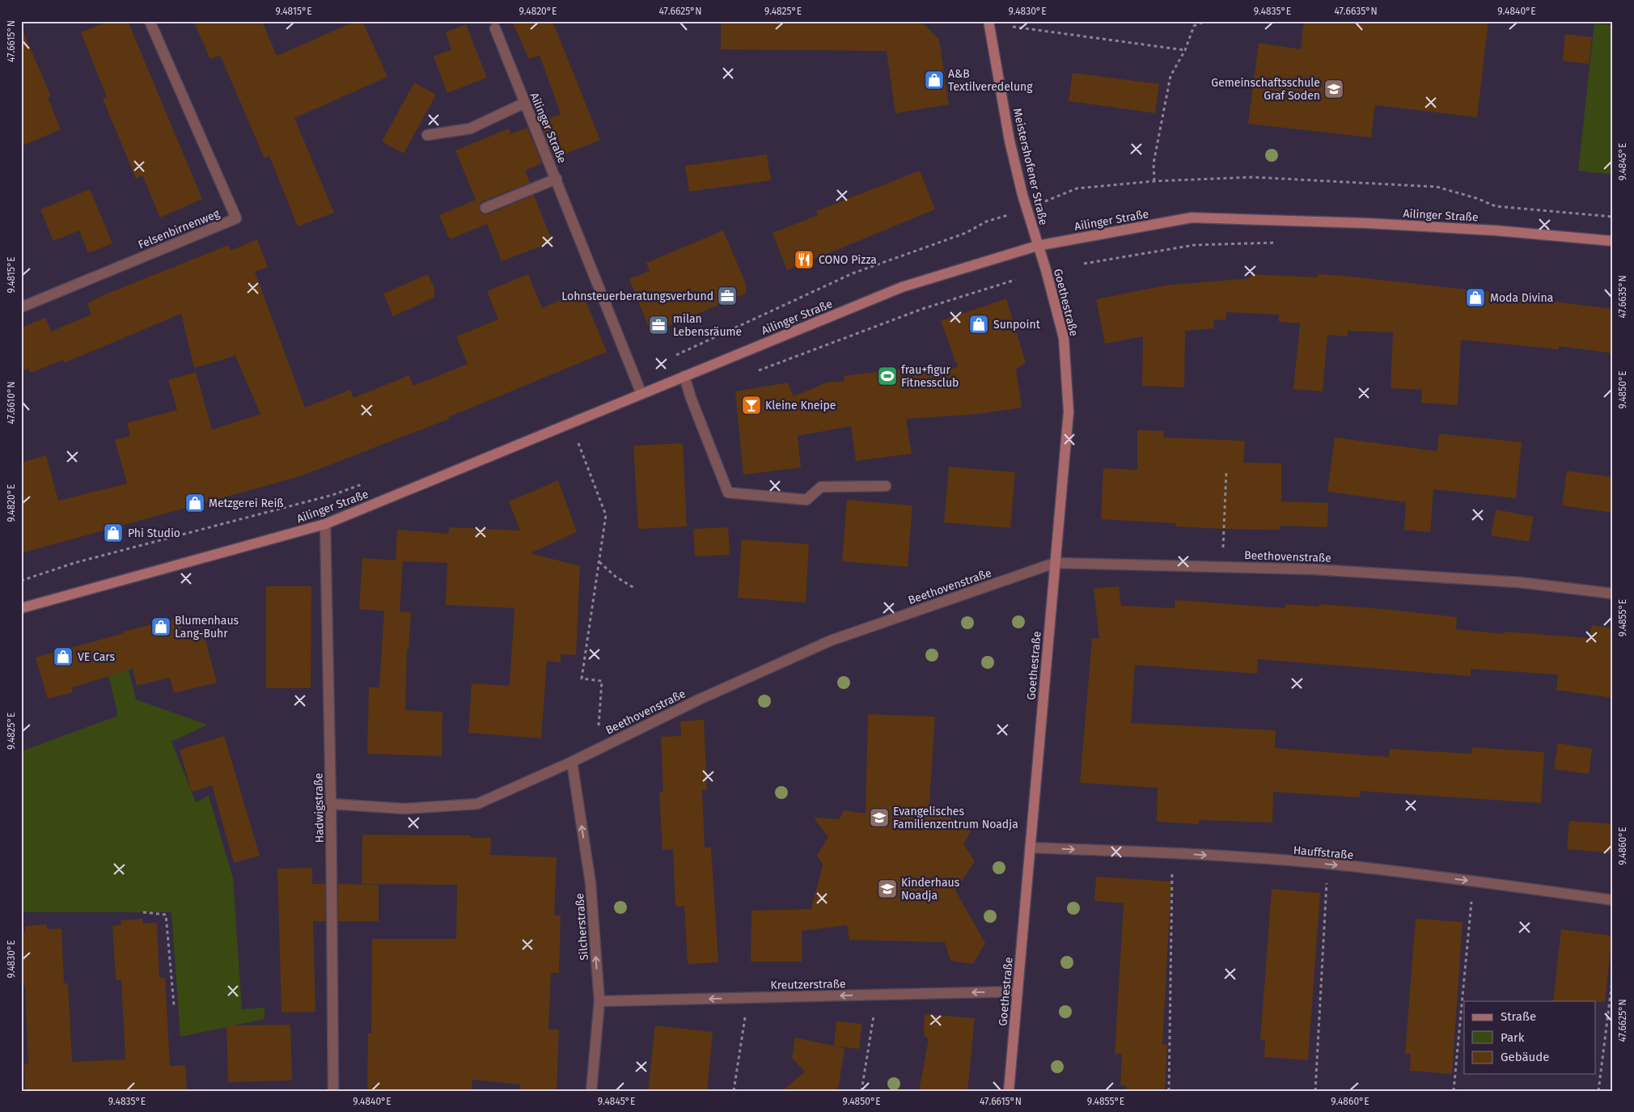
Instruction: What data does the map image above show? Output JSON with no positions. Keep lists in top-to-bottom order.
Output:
{
  "streets": {
    "main road": ["Ailinger Straße", "Meistershofener Straße", "Goethestraße"],
    "street": [
      "Felsenbirnenweg",
      "Beethovenstraße",
      "Hadwigstraße",
      "Hauffstraße",
      "Silcherstraße",
      "Kreutzerstraße"
    ]
  },
  "crossings": [
    ["Ailinger Straße", "Meistershofener Straße"],
    ["Ailinger Straße", "Goethestraße"],
    ["Ailinger Straße", "Hadwigstraße"],
    ["Meistershofener Straße", "Goethestraße"],
    ["Goethestraße", "Beethovenstraße"],
    ["Goethestraße", "Hauffstraße"],
    ["Goethestraße", "Kreutzerstraße"],
    ["Beethovenstraße", "Hadwigstraße"],
    ["Beethovenstraße", "Silcherstraße"],
    ["Silcherstraße", "Kreutzerstraße"]
  ],
  "one_way": ["Hauffstraße", "Silcherstraße", "Kreutzerstraße"],
  "places": {
    "shop": [
      "A&B Textilveredelung",
      "Moda Divina",
      "Sunpoint",
      "Metzgerei Reiß",
      "Phi Studio",
      "Blumenhaus Lang-Buhr",
      "VE Cars"
    ],
    "school or university": ["Gemeinschaftsschule Graf Soden", "Evangelisches Familienzentrum Noadja", "Kinderhaus Noadja"],
    "restaurant": ["CONO Pizza"],
    "office": ["Lohnsteuerberatungsverbund", "milan Lebensräume"],
    "sports": ["frau+figur Fitnessclub"],
    "bar": ["Kleine Kneipe"]
  },
  "legend": ["Straße", "Park", "Gebäude"],
  "coordinates": [
    "9.4815°E",
    "9.4820°E",
    "47.6625°N",
    "9.4825°E",
    "9.4830°E",
    "9.4835°E",
    "47.6635°N",
    "9.4840°E",
    "47.6615°N",
    "9.4845°E",
    "9.4850°E",
    "47.6610°N",
    "9.4855°E",
    "9.4860°E"
  ]
}
